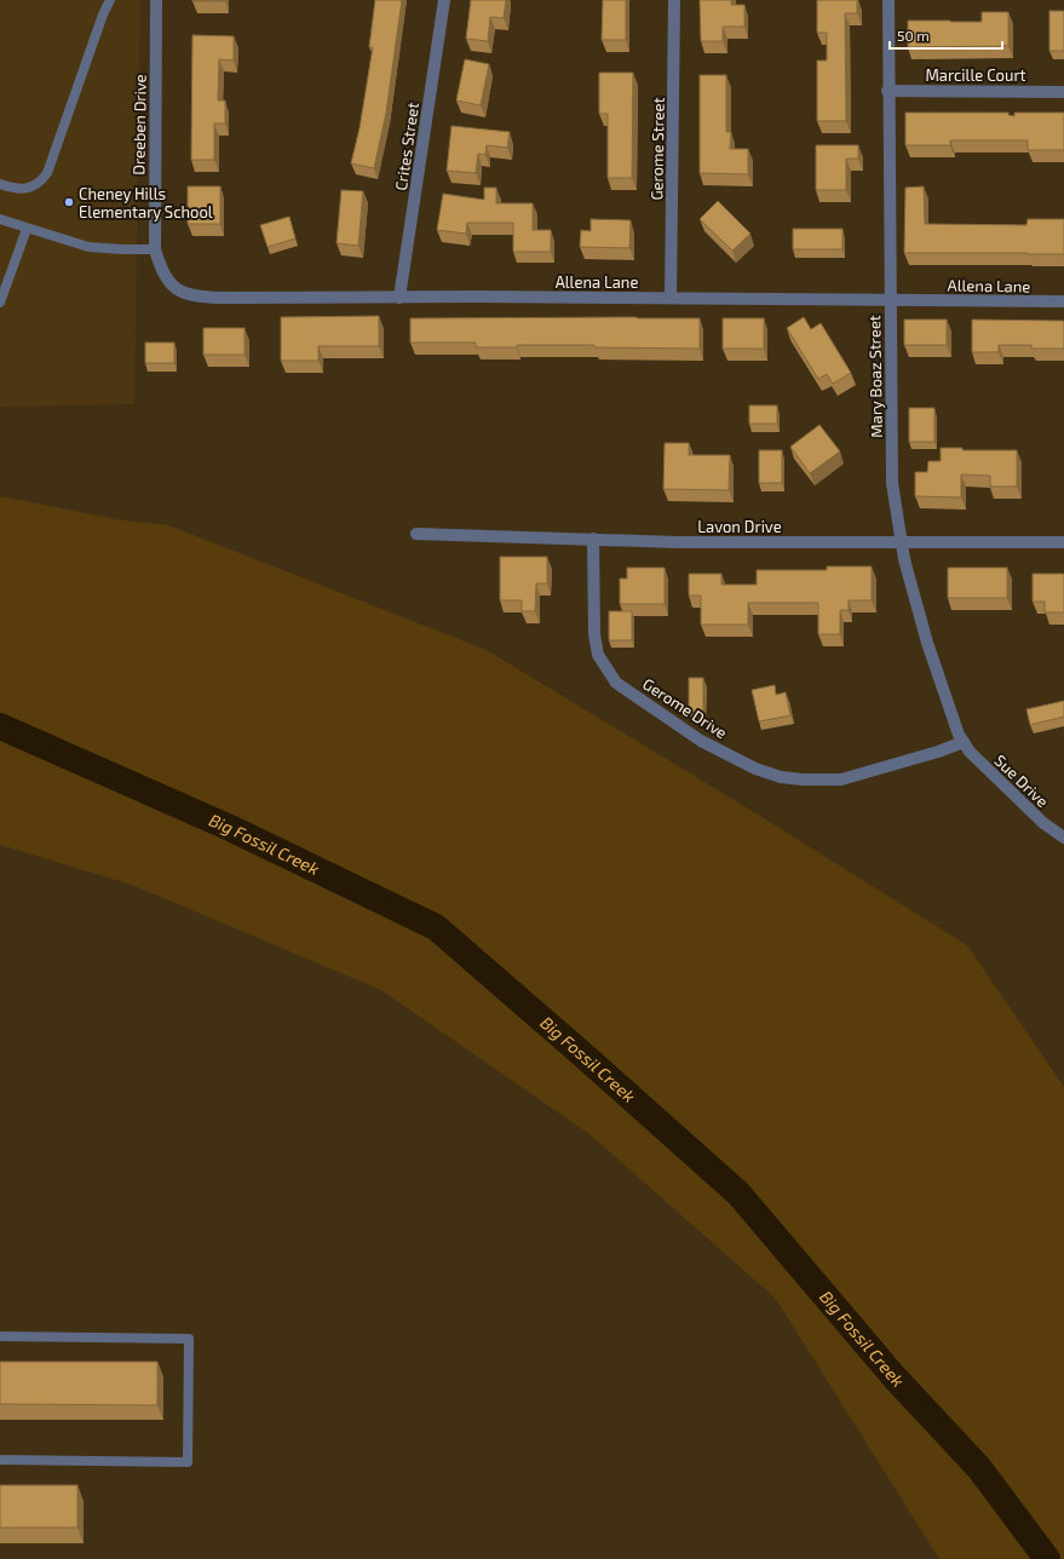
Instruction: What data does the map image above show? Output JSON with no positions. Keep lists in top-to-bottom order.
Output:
{
  "streets": {
    "street": [
      "Marcille Court",
      "Dreeben Drive",
      "Crites Street",
      "Gerome Street",
      "Allena Lane",
      "Mary Boaz Street",
      "Lavon Drive",
      "Gerome Drive",
      "Sue Drive"
    ]
  },
  "crossings": [
    ["Marcille Court", "Mary Boaz Street"],
    ["Dreeben Drive", "Allena Lane"],
    ["Crites Street", "Allena Lane"],
    ["Gerome Street", "Allena Lane"],
    ["Allena Lane", "Mary Boaz Street"],
    ["Mary Boaz Street", "Lavon Drive"],
    ["Mary Boaz Street", "Gerome Drive"],
    ["Mary Boaz Street", "Sue Drive"],
    ["Lavon Drive", "Gerome Drive"],
    ["Gerome Drive", "Sue Drive"]
  ],
  "water": ["Big Fossil Creek"],
  "places": ["Cheney Hills Elementary School"],
  "scale_bar": "50 m"
}
